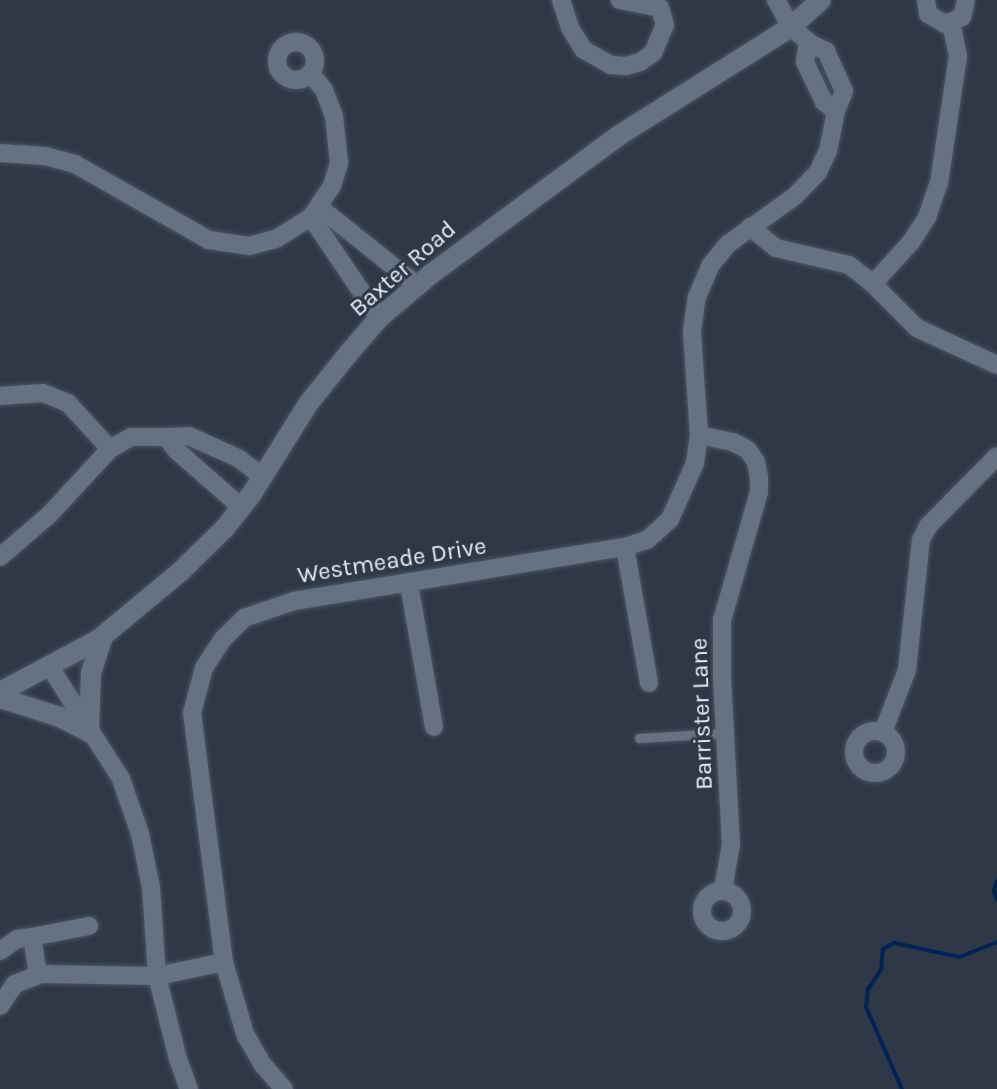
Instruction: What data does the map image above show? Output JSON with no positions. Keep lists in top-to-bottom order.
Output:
{
  "streets": {
    "main road": ["Baxter Road"],
    "street": ["Westmeade Drive", "Barrister Lane"]
  },
  "crossings": [
    ["Baxter Road", "Westmeade Drive"],
    ["Westmeade Drive", "Barrister Lane"]
  ]
}
